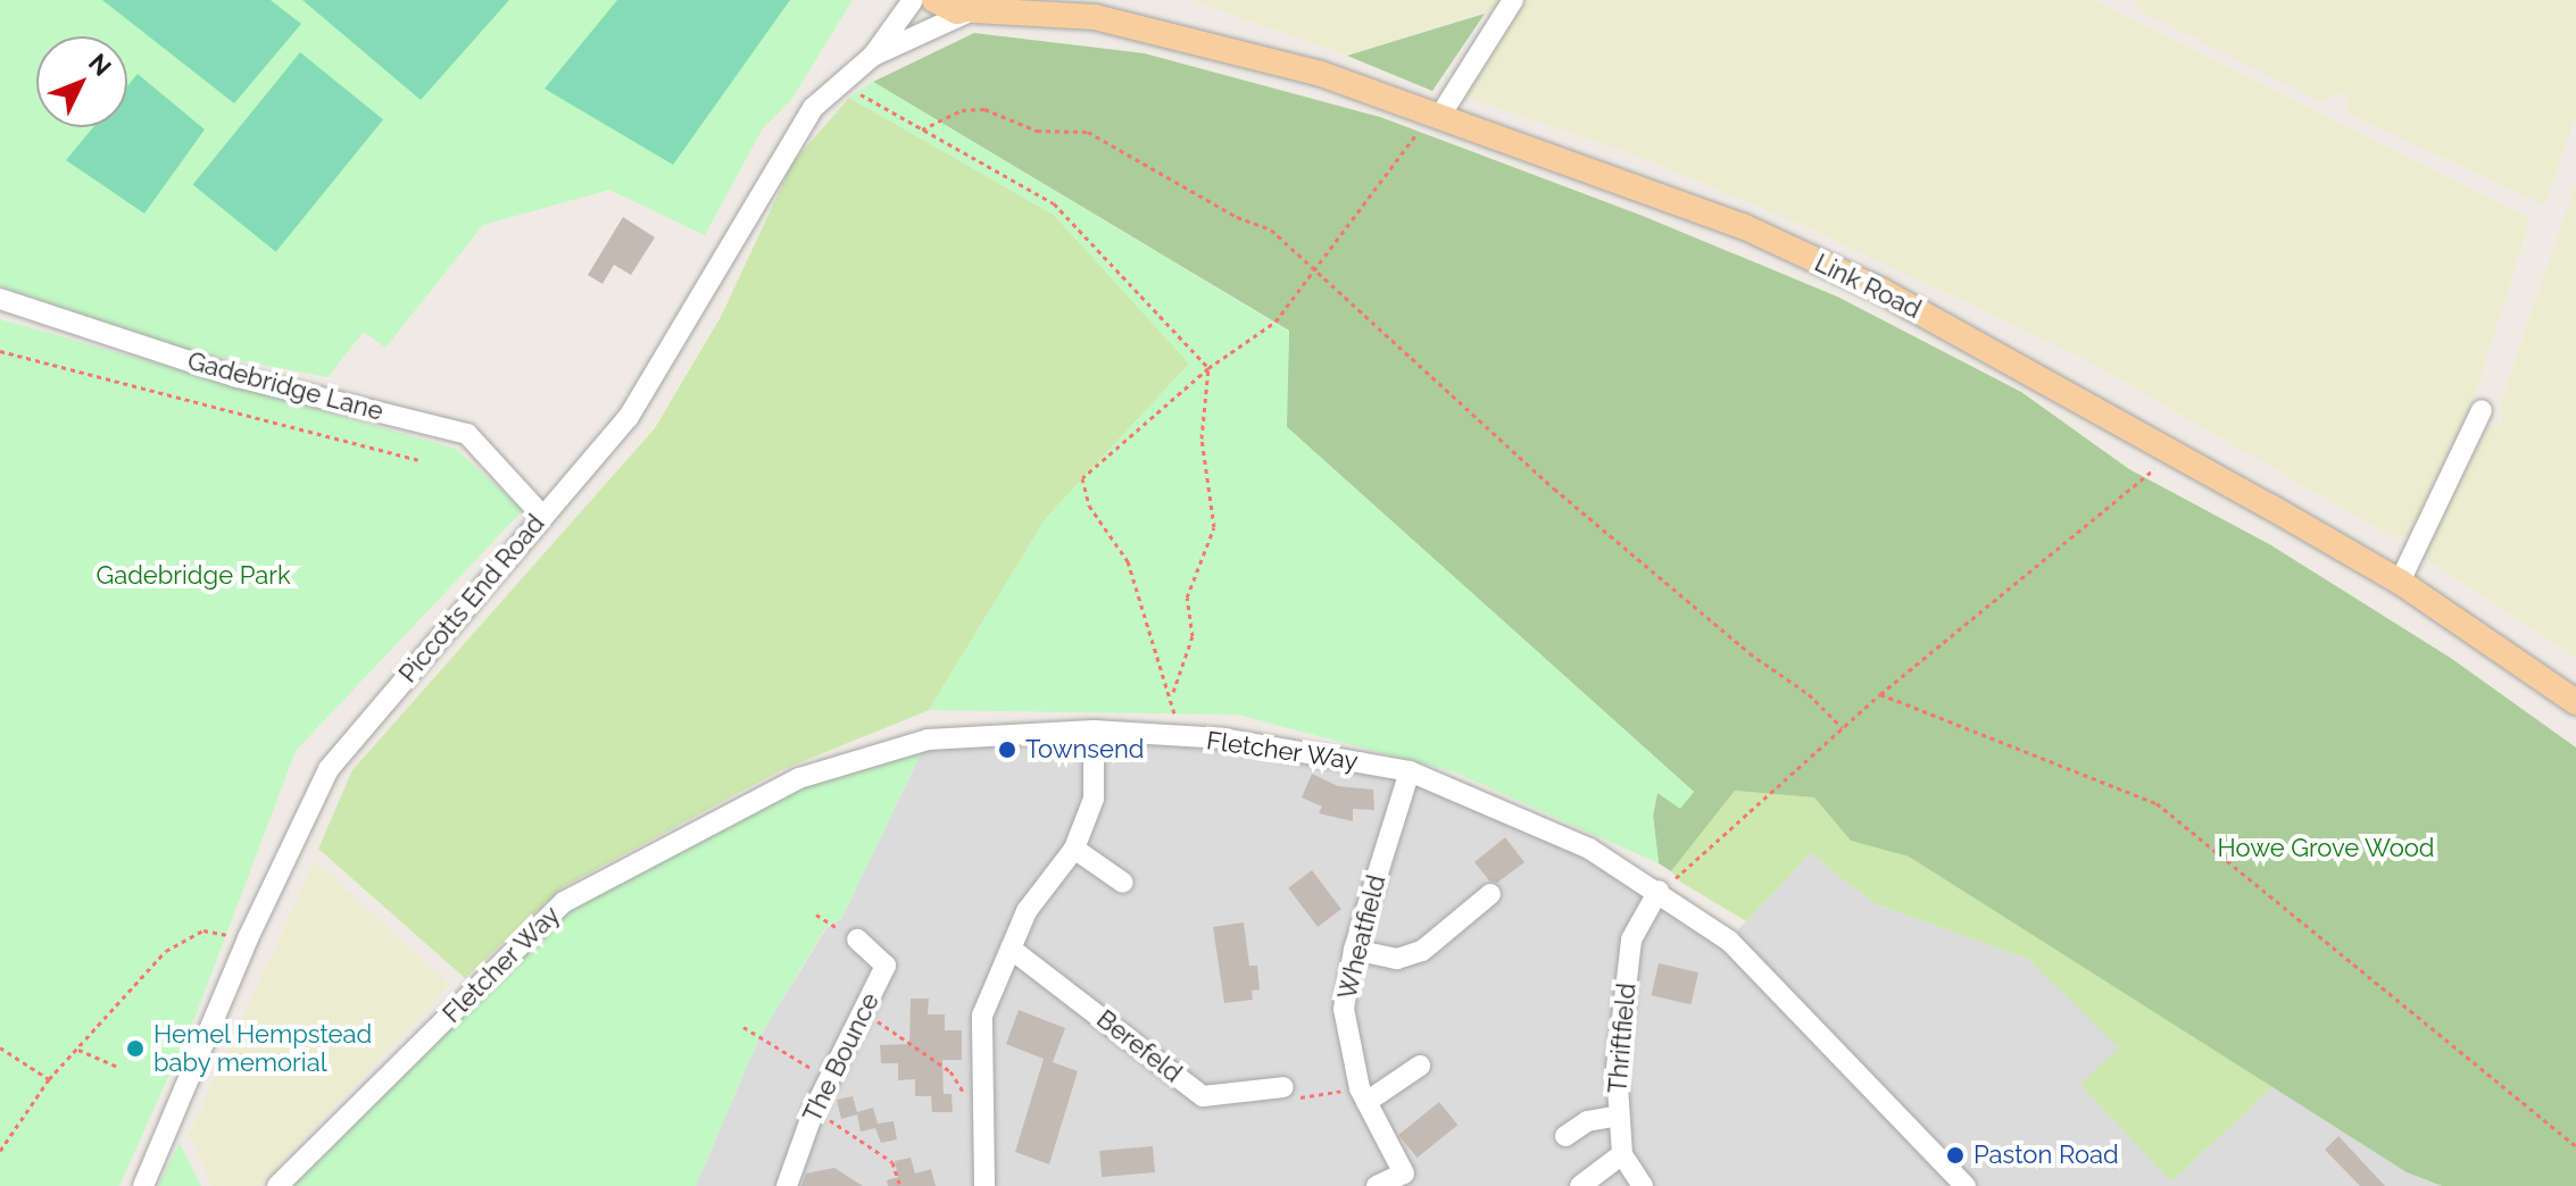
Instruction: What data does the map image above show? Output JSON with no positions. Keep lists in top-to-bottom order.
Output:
{
  "streets": {
    "main road": ["Link Road"],
    "street": [
      "Gadebridge Lane",
      "Piccotts End Road",
      "Fletcher Way",
      "Wheatfield",
      "Thriftfield",
      "Berefeld",
      "The Bounce"
    ]
  },
  "crossings": [
    ["Link Road", "Piccotts End Road"],
    ["Gadebridge Lane", "Piccotts End Road"],
    ["Fletcher Way", "Wheatfield"],
    ["Fletcher Way", "Thriftfield"]
  ],
  "parks": ["Gadebridge Park", "Howe Grove Wood"],
  "places": ["Townsend", "Hemel Hempstead baby memorial", "Paston Road"],
  "north": "top right"
}
